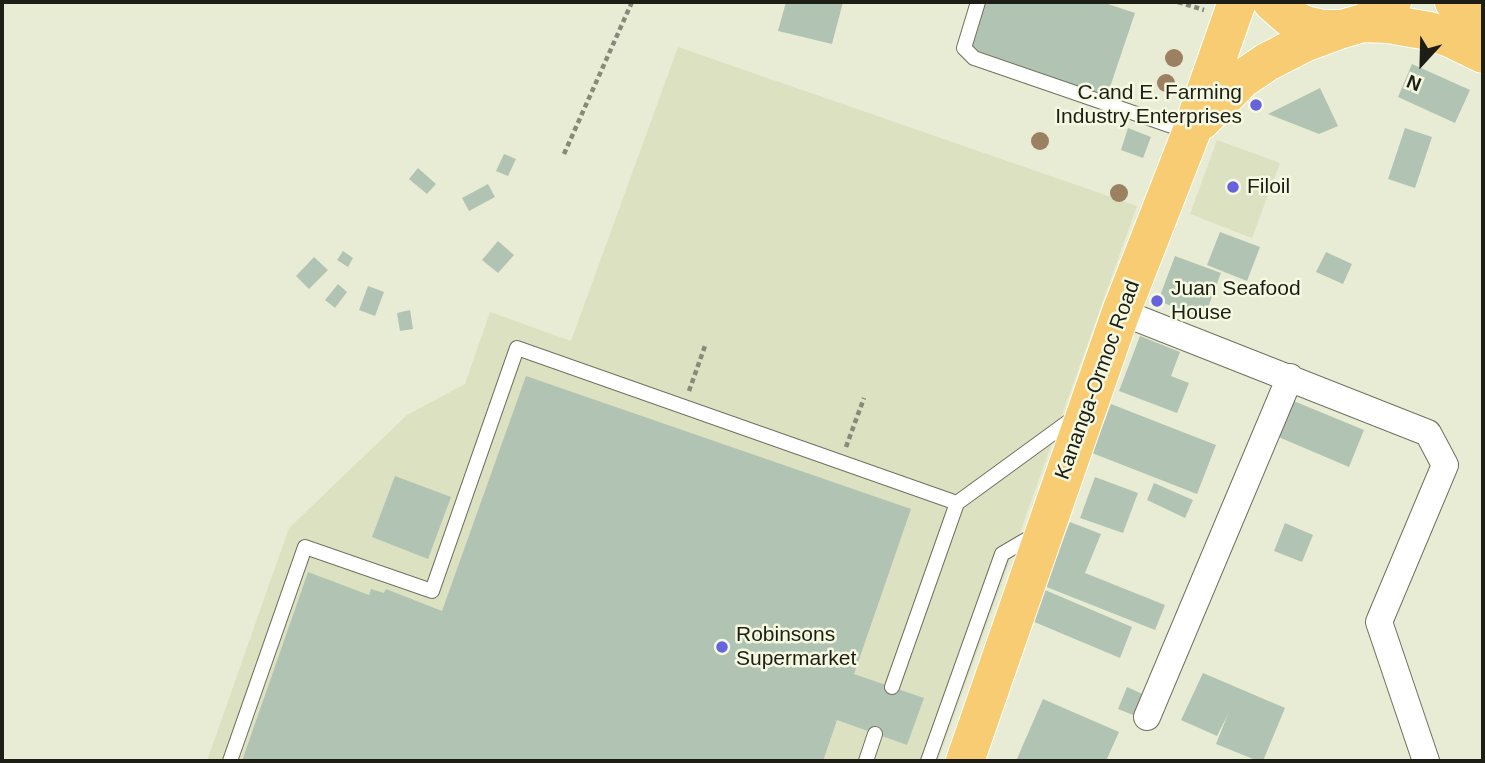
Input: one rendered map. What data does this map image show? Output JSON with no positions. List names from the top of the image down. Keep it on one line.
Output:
{"streets":{"highway":["Kananga-Ormoc Road"]},"places":["C.and E. Farming Industry Enterprises","Filoil","Juan Seafood House","Robinsons Supermarket"],"north":"bottom"}
